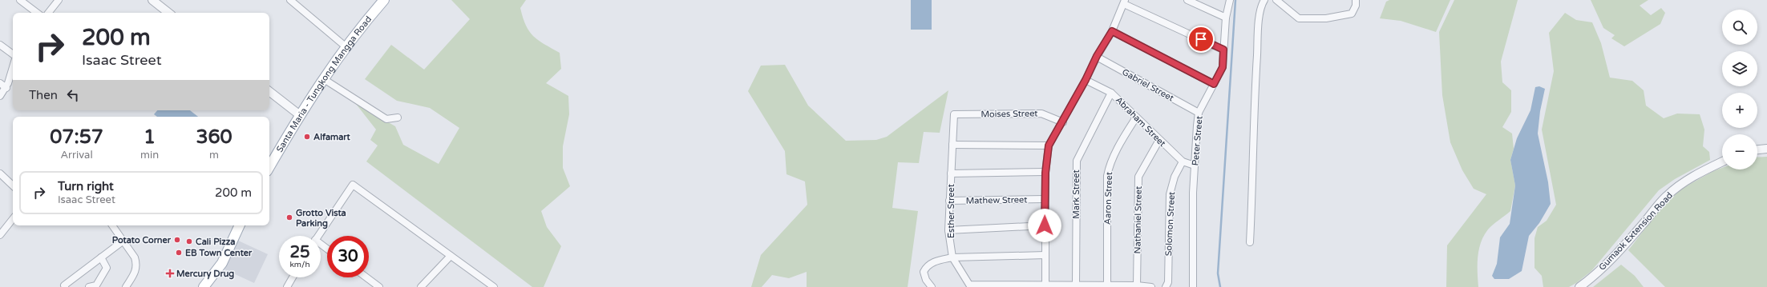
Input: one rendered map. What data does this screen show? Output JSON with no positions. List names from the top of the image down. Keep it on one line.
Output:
{"streets":{"main road":["Santa Maria - Tungkong Mangga Road"],"street":["Gabriel Street","Moises Street","Abraham Street","Peter Street","Mark Street","Aaron Street","Mathew Street","Esther Street","Nathaniel Street","Solomon Street","Gumaok Extension Road"]},"crossings":[["Gabriel Street","Peter Street"],["Moises Street","Esther Street"],["Abraham Street","Peter Street"],["Abraham Street","Mark Street"],["Abraham Street","Aaron Street"],["Abraham Street","Nathaniel Street"],["Abraham Street","Solomon Street"],["Mathew Street","Esther Street"]],"places":{"other":["Alfamart","Grotto Vista Parking","Potato Corner","Cali Pizza","EB Town Center"],"health":["Mercury Drug"]},"page":{"map_buttons":["+","−"],"turn":["200 m","Isaac Street"],"then":"Then","eta":["07:57","Arrival","1","min","360","m"],"list":[{"name":"Turn right","note":"Isaac Street","value":"200 m"}],"speed":"25 km/h","limit":"30"}}
